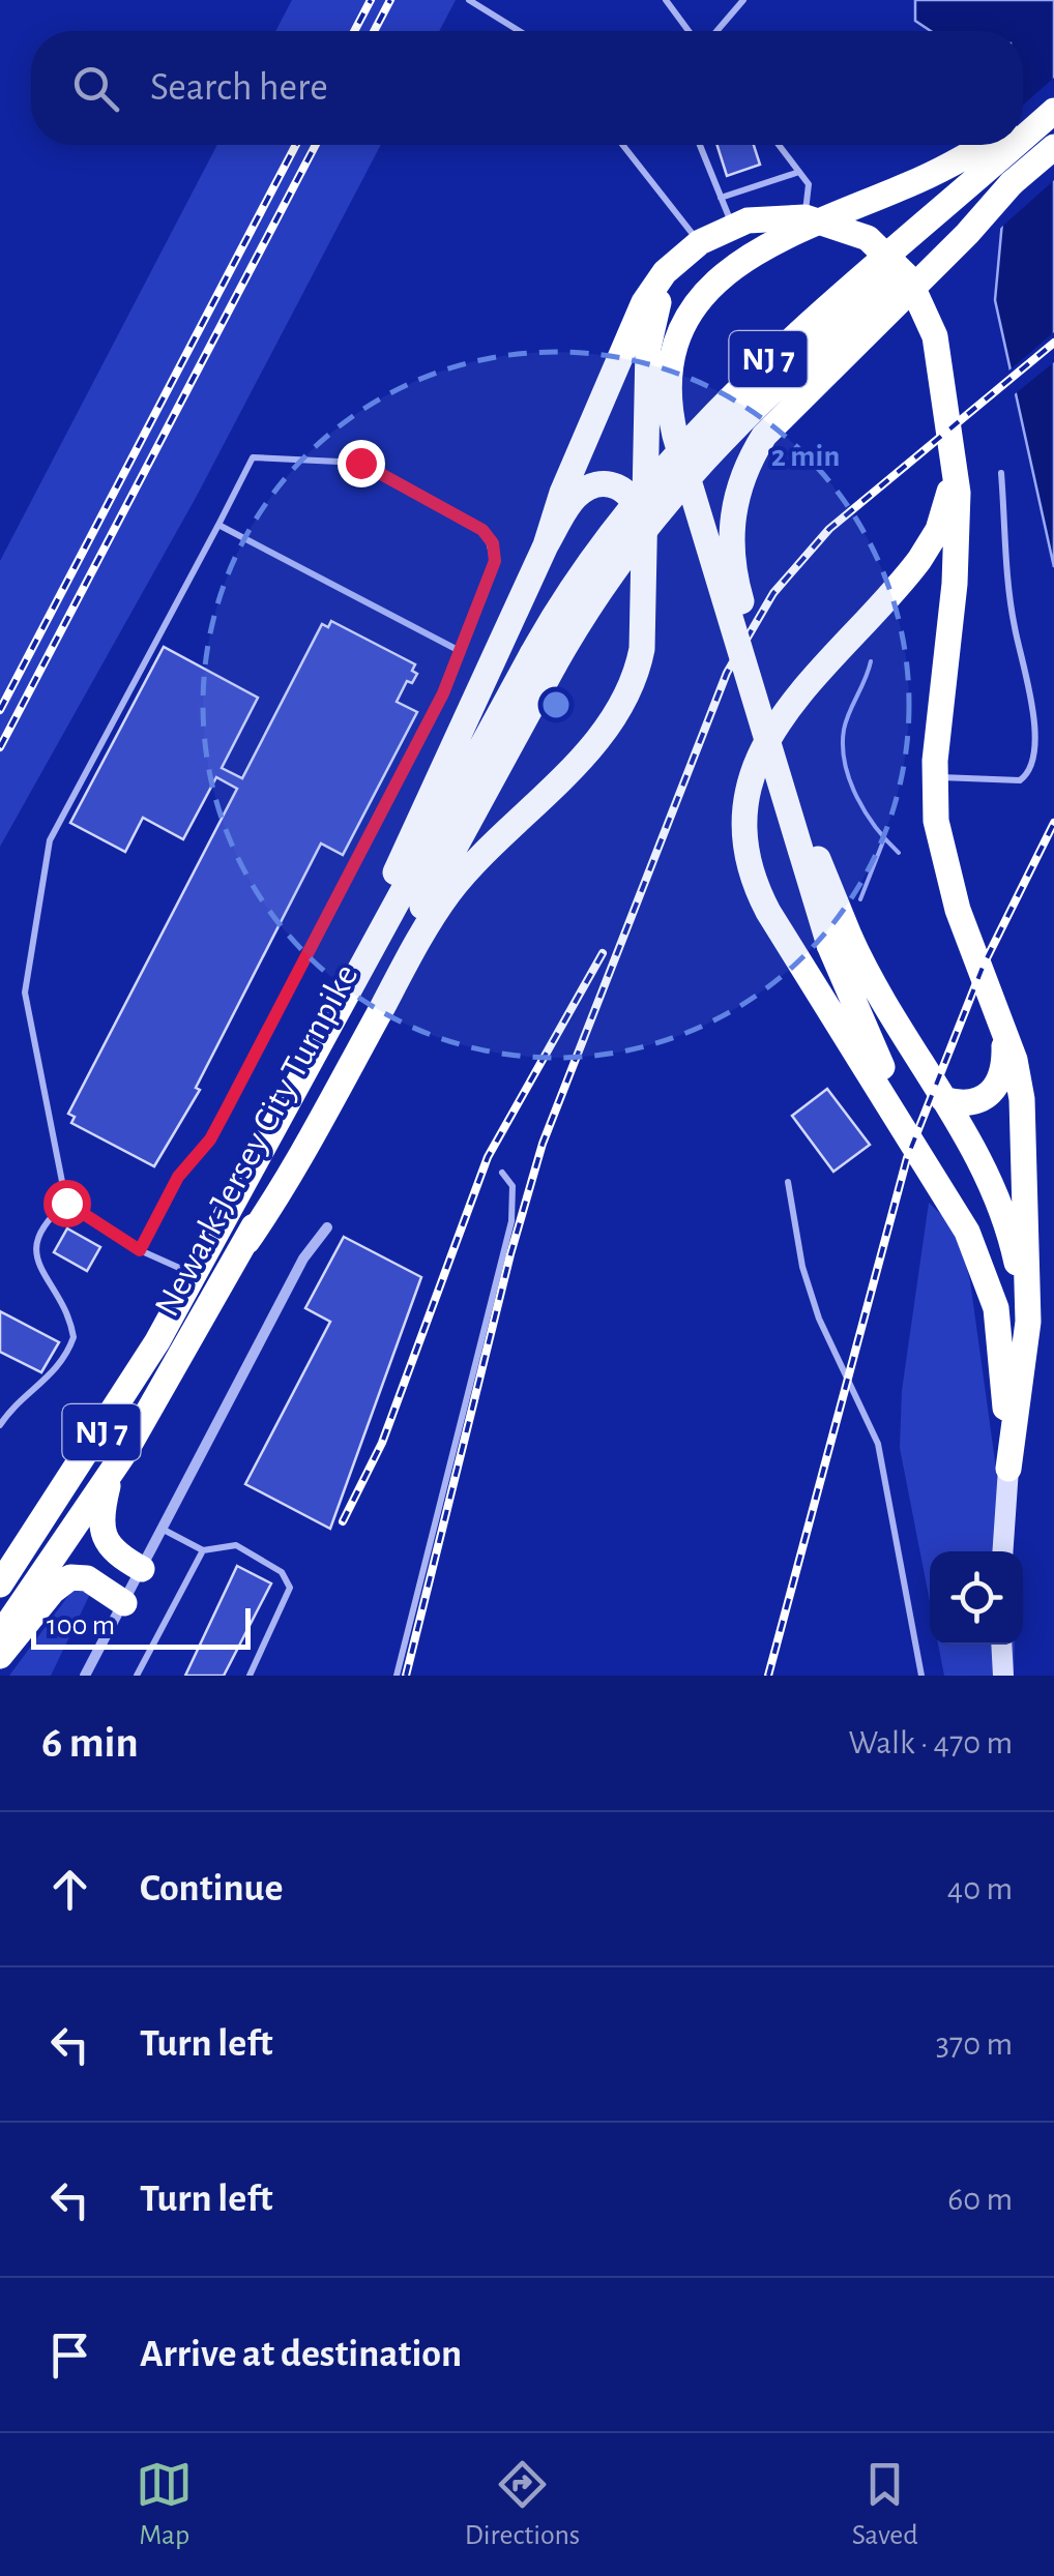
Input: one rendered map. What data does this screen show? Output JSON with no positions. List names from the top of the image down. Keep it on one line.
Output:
{"streets":{"highway":["NJ 7","Newark-Jersey City Turnpike"]},"crossings":[["NJ 7","Newark-Jersey City Turnpike"]],"scale_bar":"100 m","page":{"search":"Search here","scale":"100 m","heading":["6 min","Walk · 470 m"],"list":[["Continue","40 m"],["Turn left","370 m"],["Turn left","60 m"],"Arrive at destination"],"nav":["Map","Directions","Saved"]},"rings":["2 min"]}
